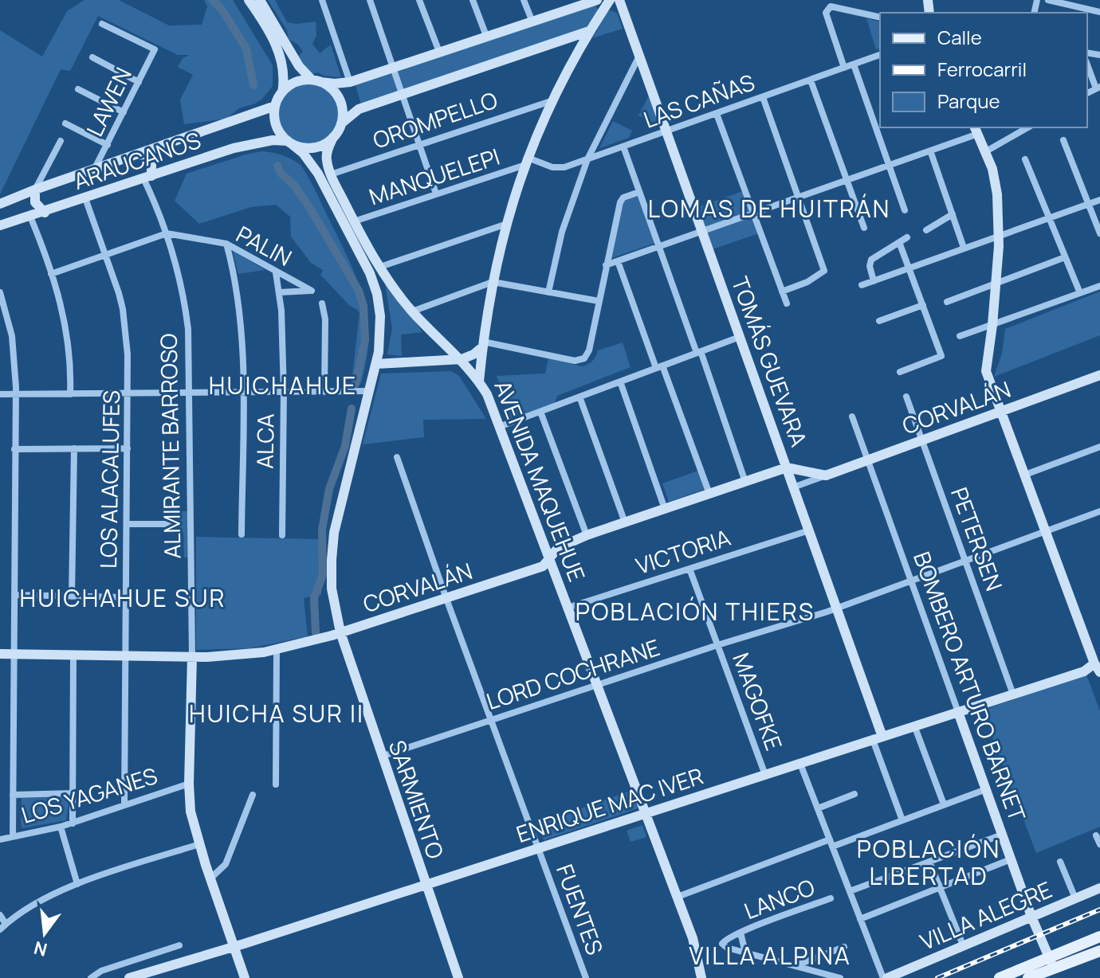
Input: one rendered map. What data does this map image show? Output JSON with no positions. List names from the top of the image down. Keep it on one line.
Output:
{"streets":{"main road":["ARAUCANOS","TOMÁS GUEVARA","CORVALÁN","ALMIRANTE BARROSO","AVENIDA MAQUEHUE","BOMBERO ARTURO BARNET","SARMIENTO","ENRIQUE MAC IVER","VILLA ALEGRE"],"street":["LAS CAÑAS","LAWEN","OROMPELLO","MANQUELEPI","PALIN","ALCA","LOS ALACALUFES","PETERSEN","VICTORIA","LORD COCHRANE","MAGOFKE","LOS YAGANES","LANCO","FUENTES"]},"crossings":[["LAS CAÑAS","MANQUELEPI"],["LAS CAÑAS","TOMÁS GUEVARA"],["LAS CAÑAS","AVENIDA MAQUEHUE"],["LAWEN","ARAUCANOS"],["OROMPELLO","AVENIDA MAQUEHUE"],["ARAUCANOS","ALMIRANTE BARROSO"],["ARAUCANOS","LOS ALACALUFES"],["ARAUCANOS","SARMIENTO"],["MANQUELEPI","AVENIDA MAQUEHUE"],["PALIN","ALCA"],["PALIN","ALMIRANTE BARROSO"],["TOMÁS GUEVARA","CORVALÁN"],["TOMÁS GUEVARA","VICTORIA"],["TOMÁS GUEVARA","LORD COCHRANE"],["TOMÁS GUEVARA","ENRIQUE MAC IVER"],["CORVALÁN","ALMIRANTE BARROSO"],["CORVALÁN","LOS ALACALUFES"],["CORVALÁN","AVENIDA MAQUEHUE"],["CORVALÁN","PETERSEN"],["CORVALÁN","BOMBERO ARTURO BARNET"],["CORVALÁN","SARMIENTO"],["CORVALÁN","FUENTES"],["ALMIRANTE BARROSO","LOS YAGANES"],["ALMIRANTE BARROSO","ENRIQUE MAC IVER"],["LOS ALACALUFES","LOS YAGANES"],["AVENIDA MAQUEHUE","VICTORIA"],["AVENIDA MAQUEHUE","LORD COCHRANE"],["AVENIDA MAQUEHUE","ENRIQUE MAC IVER"],["PETERSEN","LORD COCHRANE"],["PETERSEN","ENRIQUE MAC IVER"],["VICTORIA","MAGOFKE"],["LORD COCHRANE","BOMBERO ARTURO BARNET"],["LORD COCHRANE","MAGOFKE"],["LORD COCHRANE","SARMIENTO"],["LORD COCHRANE","FUENTES"],["BOMBERO ARTURO BARNET","ENRIQUE MAC IVER"],["BOMBERO ARTURO BARNET","LANCO"],["BOMBERO ARTURO BARNET","VILLA ALEGRE"],["MAGOFKE","ENRIQUE MAC IVER"],["SARMIENTO","ENRIQUE MAC IVER"],["ENRIQUE MAC IVER","FUENTES"]],"districts":["LOMAS DE HUITRÁN","HUICHAHUE","HUICHAHUE SUR","POBLACIÓN THIERS","HUICHA SUR II","POBLACIÓN LIBERTAD","VILLA ALPINA"],"legend":["Calle","Ferrocarril","Parque"],"north":"bottom"}
